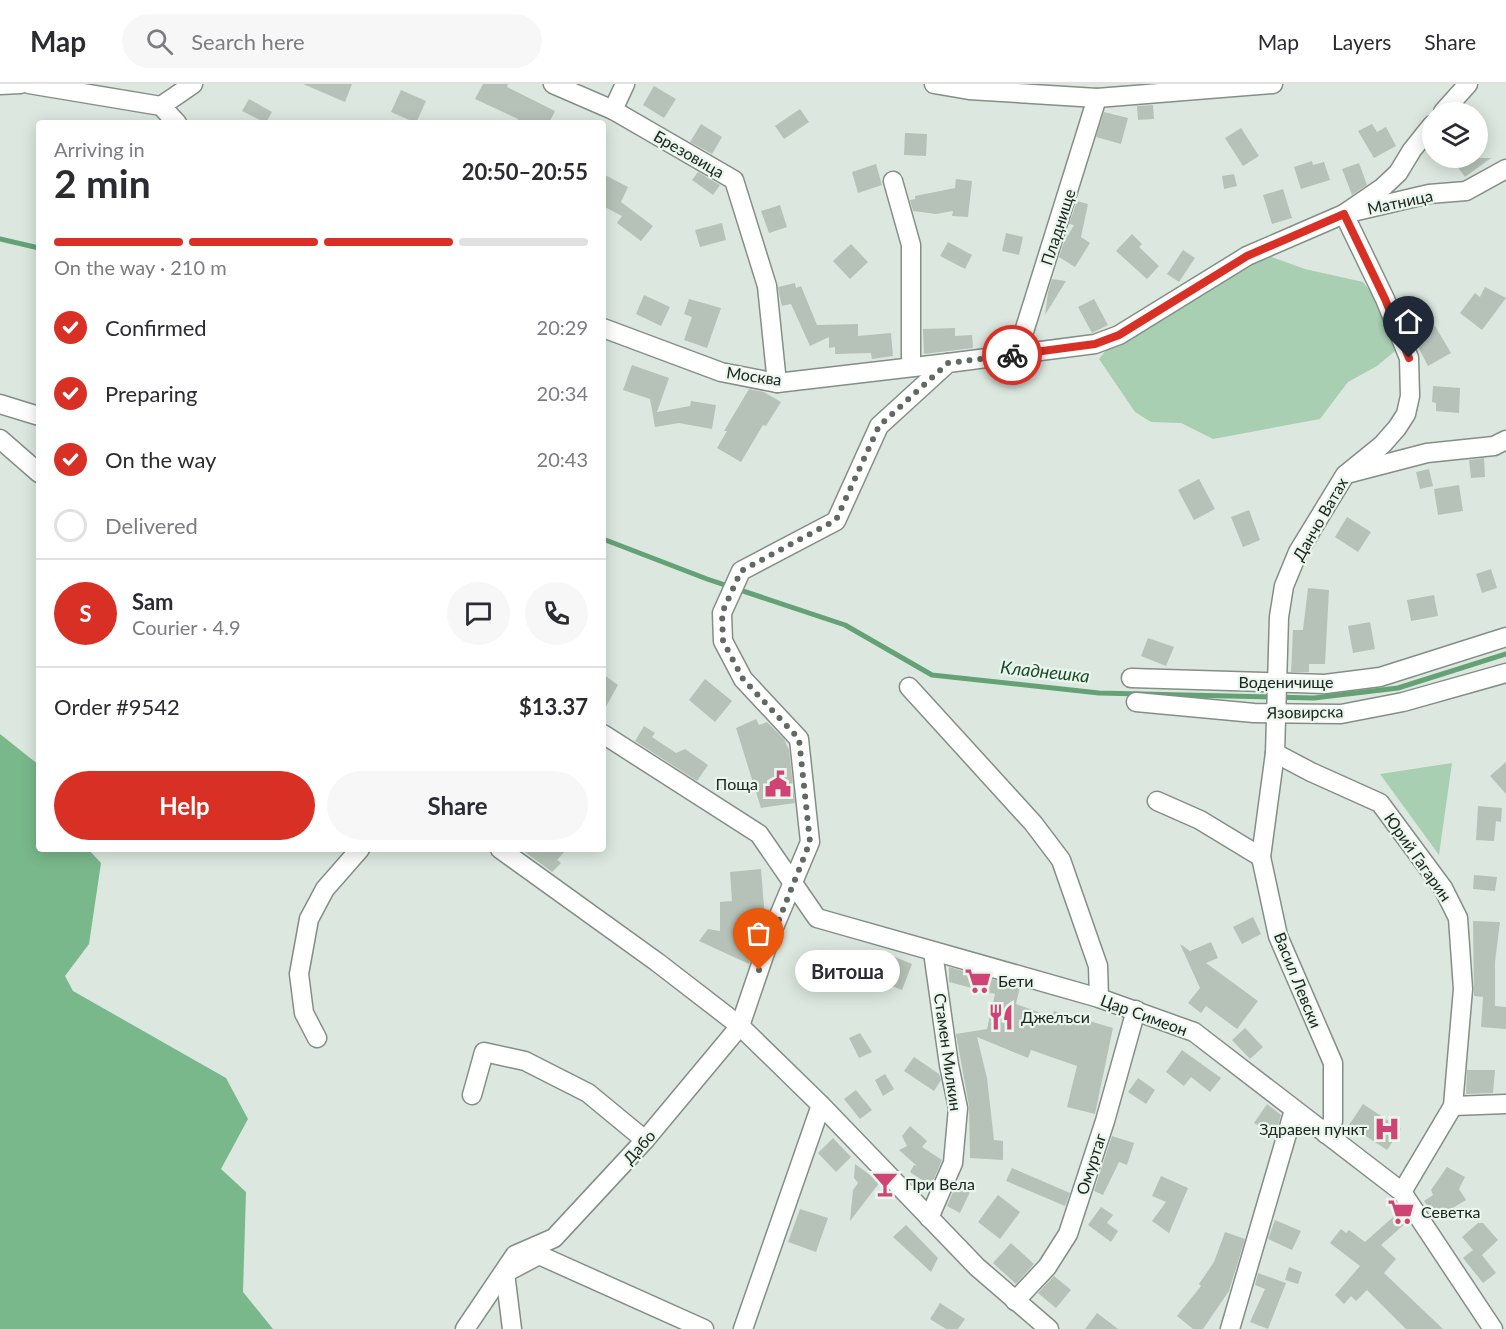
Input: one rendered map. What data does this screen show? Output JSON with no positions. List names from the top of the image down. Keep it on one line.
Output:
{"streets":{"street":["Брезовица","Матница","Пладнище","Москва","Данчо Ватах","Воденичище","Язовирска","Юрий Гагарин","Васил Левски","Цар Симеон","Стамен Милкин","Дабо","Омуртаг"]},"crossings":[["Брезовица","Москва"],["Матница","Пладнище"],["Матница","Москва"],["Матница","Данчо Ватах"],["Данчо Ватах","Воденичище"],["Юрий Гагарин","Васил Левски"],["Юрий Гагарин","Цар Симеон"],["Васил Левски","Цар Симеон"],["Цар Симеон","Стамен Милкин"],["Цар Симеон","Дабо"],["Цар Симеон","Омуртаг"]],"water":["Кладнешка"],"places":{"public building":["Поща"],"other":["Витоша"],"supermarket":["Бети","Севетка"],"restaurant":["Джелъси"],"hospital":["Здравен пункт"],"bar":["При Вела"]},"page":{"header":"Map","search":"Search here","nav":["Map","Layers","Share"],"heading":["2 min","Arriving in","20:50–20:55"],"panel":["Sam","Courier · 4.9","Order #9542","$13.37"],"bar":"On the way · 210 m","list":[["Confirmed","20:29"],["Preparing","20:34"],["On the way","20:43"],"Delivered"],"round":"S","buttons":["Help","Share"],"bubble":"Витоша"}}
